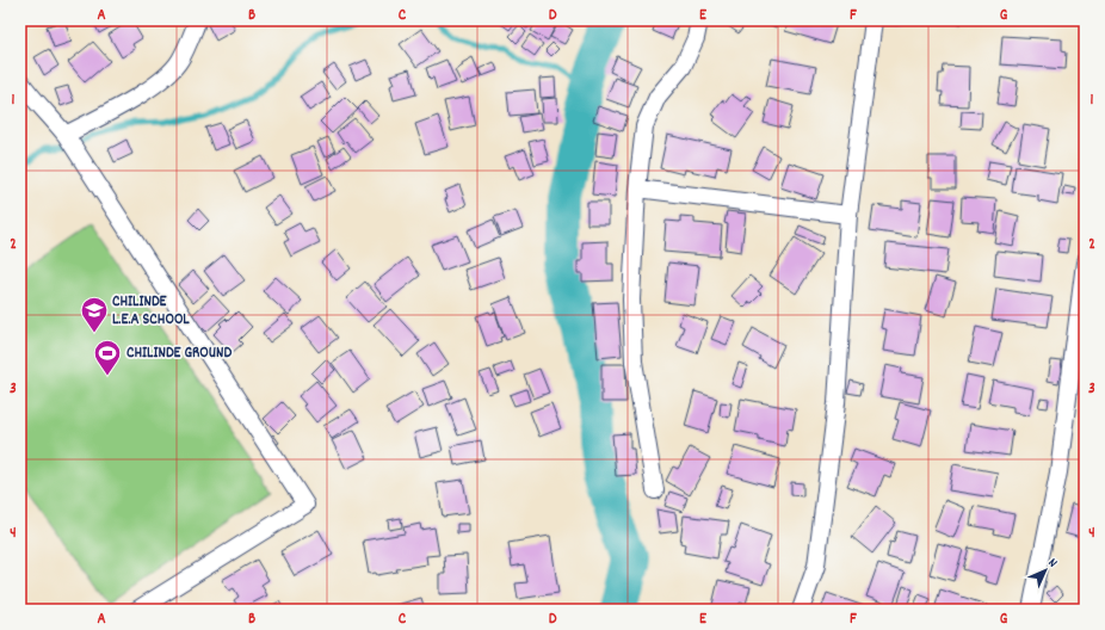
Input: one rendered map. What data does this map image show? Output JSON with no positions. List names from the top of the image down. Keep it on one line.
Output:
{"places":{"school or university":["CHILINDE L.E.A SCHOOL"],"sports":["CHILINDE GROUND"]},"north":"top right","grid":{"columns":["A","B","C","D","E","F","G"],"rows":["1","2","3","4"]}}
